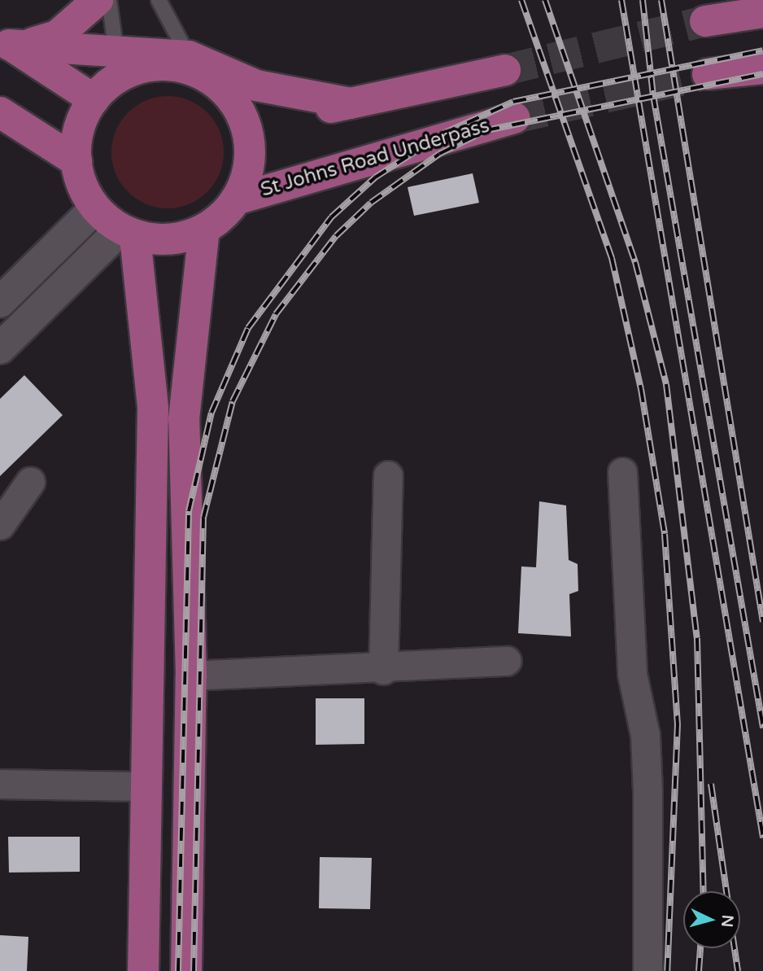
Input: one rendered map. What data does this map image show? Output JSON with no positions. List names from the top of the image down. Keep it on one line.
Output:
{"streets":{"main road":["St Johns Road Underpass"]},"north":"right"}
